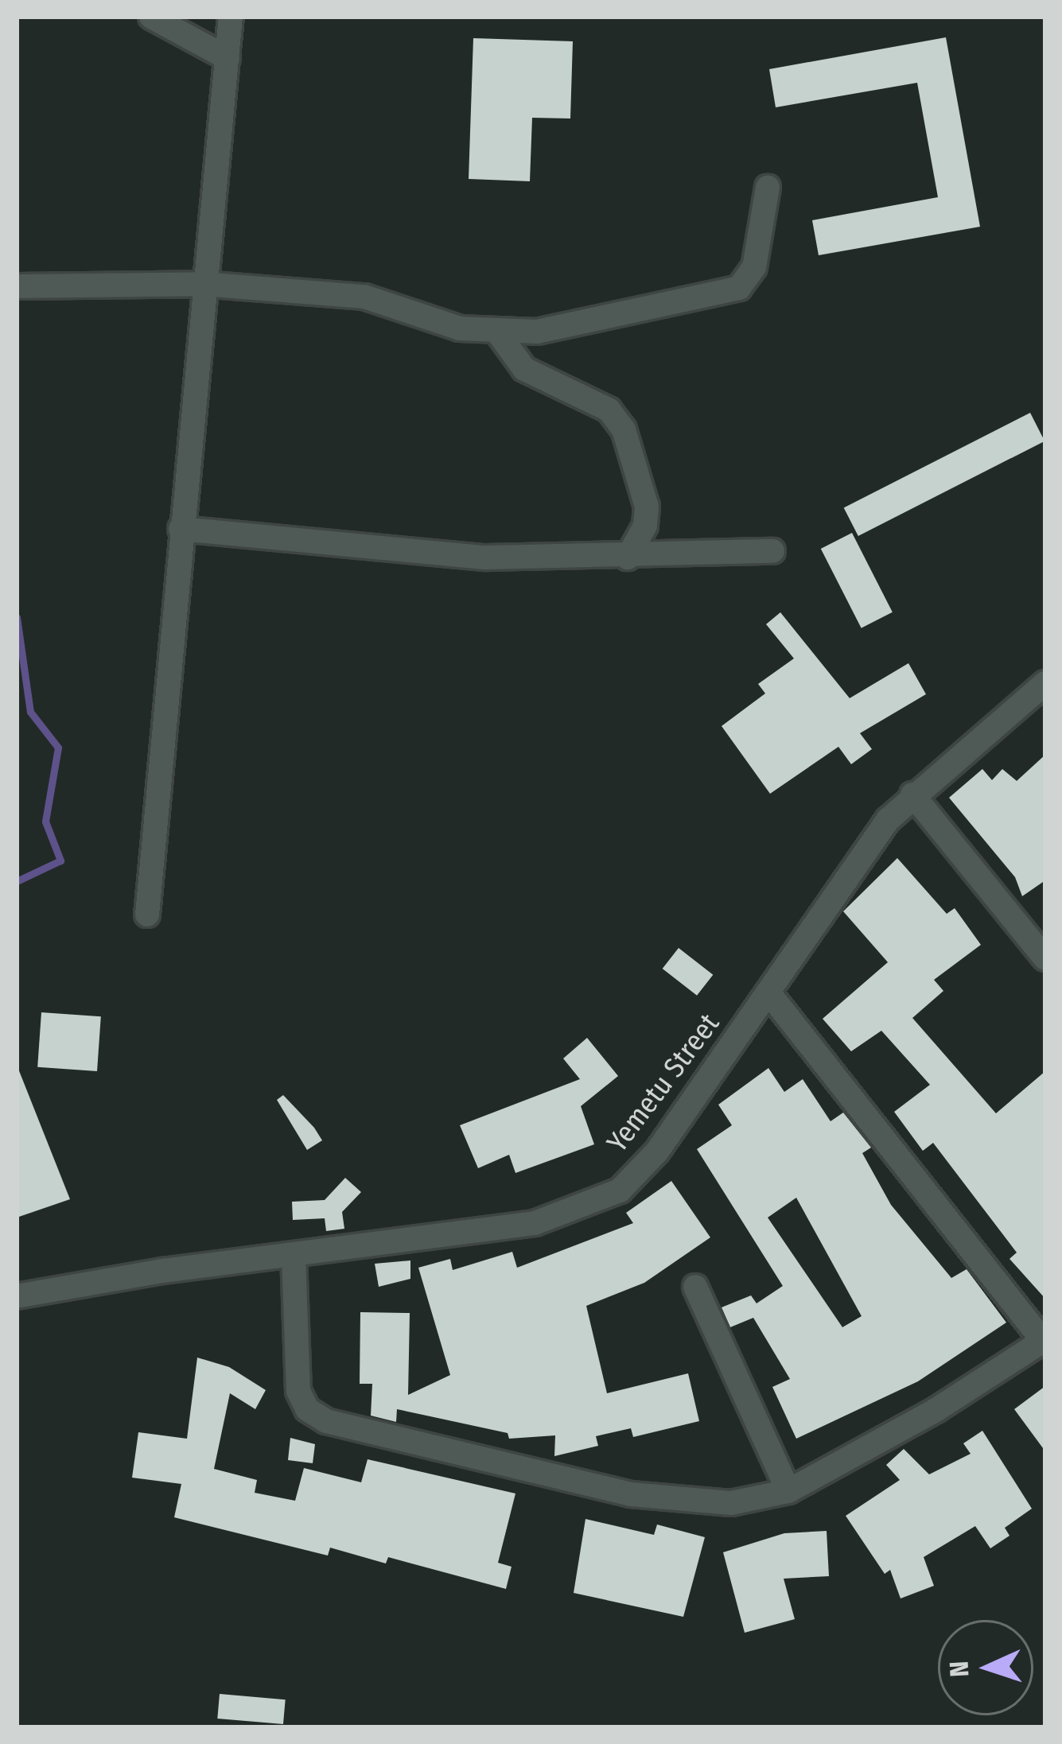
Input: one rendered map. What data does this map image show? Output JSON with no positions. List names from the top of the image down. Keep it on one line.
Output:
{"streets":{"street":["Yemetu Street"]},"north":"left"}
